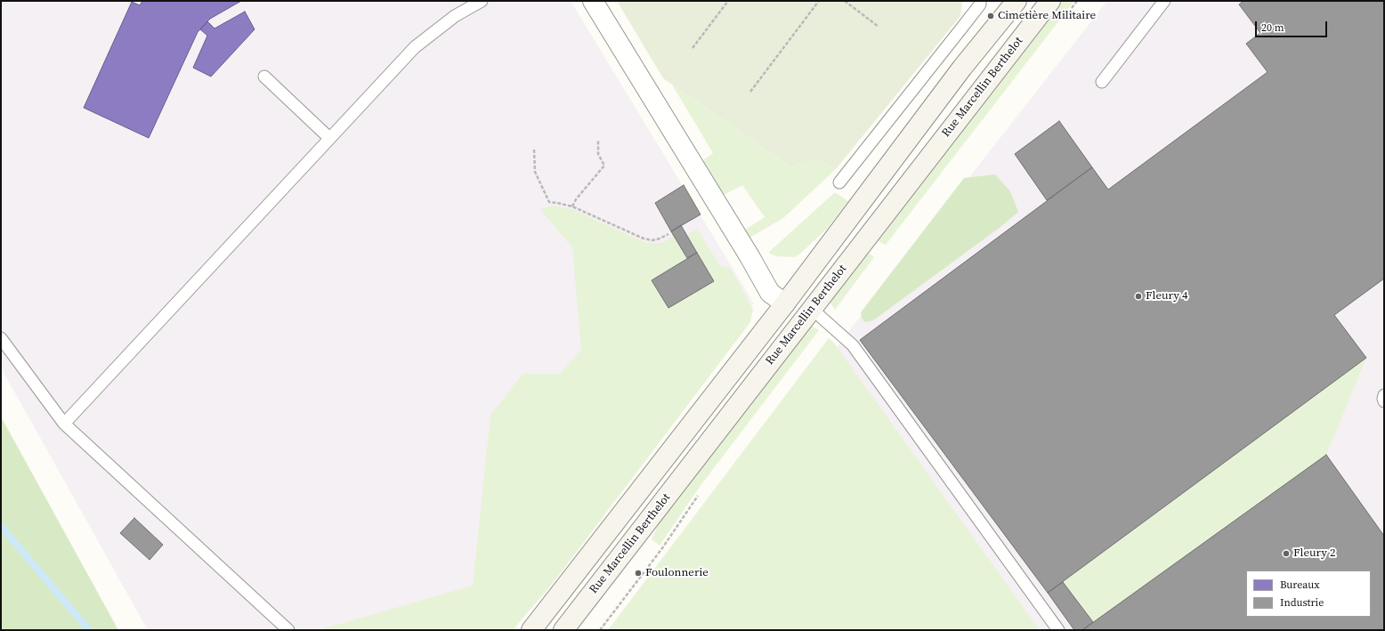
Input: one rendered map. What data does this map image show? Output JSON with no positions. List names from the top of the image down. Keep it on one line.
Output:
{"streets":{"main road":["Rue Marcellin Berthelot"]},"places":["Cimetière Militaire","Fleury 4","Fleury 2","Foulonnerie"],"legend":["Bureaux","Industrie"],"scale_bar":"20 m"}
